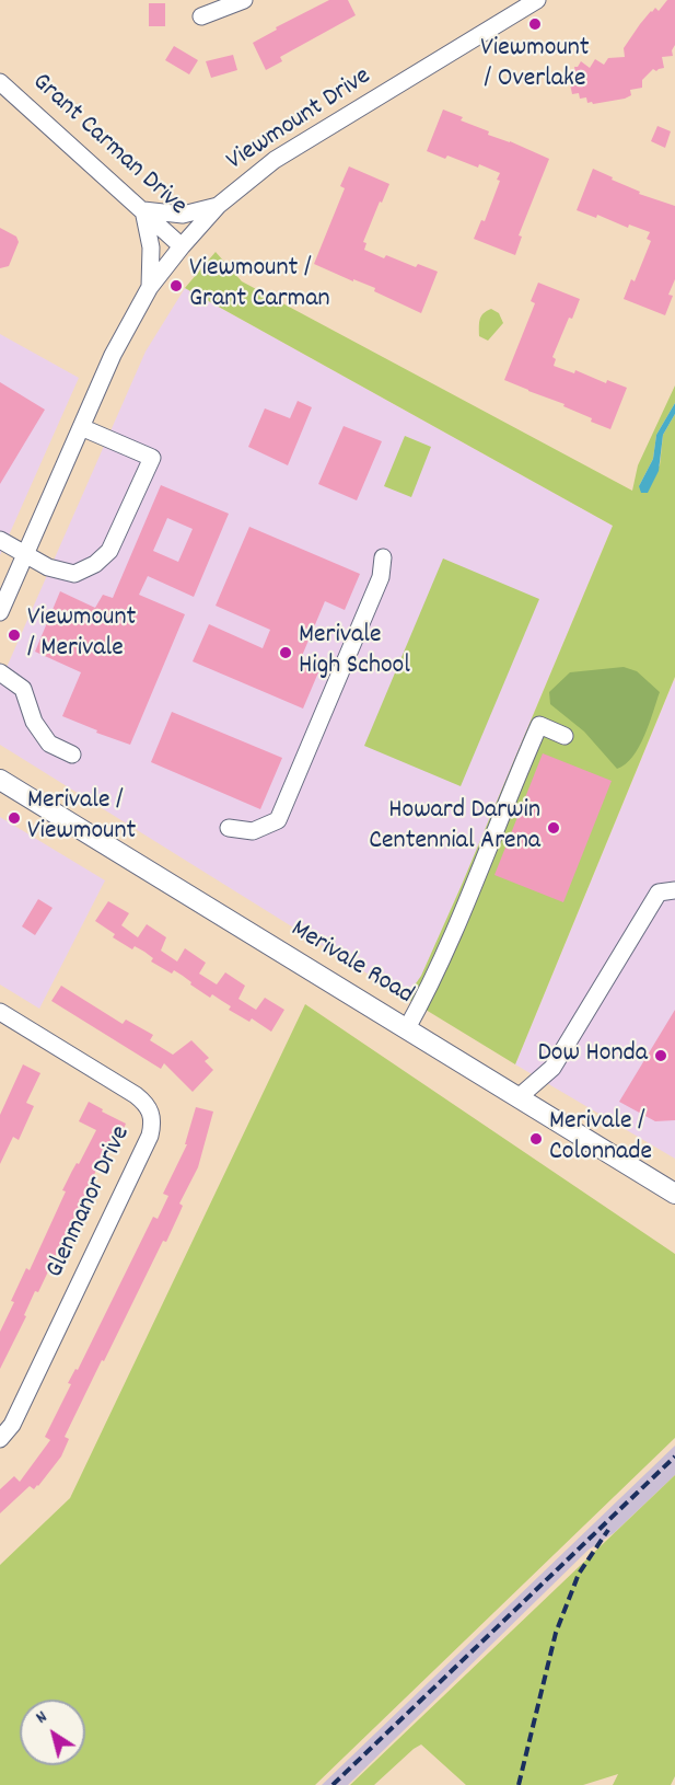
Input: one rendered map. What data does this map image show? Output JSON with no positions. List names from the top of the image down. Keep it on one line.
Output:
{"streets":{"main road":["Merivale Road"],"street":["Viewmount Drive","Grant Carman Drive","Glenmanor Drive"]},"crossings":[["Viewmount Drive","Grant Carman Drive"]],"places":["Viewmount / Overlake","Viewmount / Grant Carman","Viewmount / Merivale","Merivale High School","Merivale / Viewmount","Howard Darwin Centennial Arena","Dow Honda","Merivale / Colonnade"],"north":"top left"}
